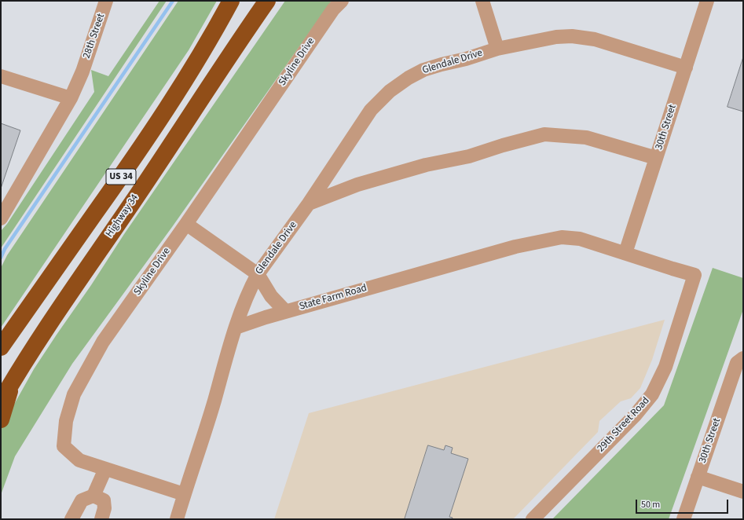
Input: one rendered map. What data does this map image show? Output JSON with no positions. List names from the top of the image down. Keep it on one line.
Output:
{"streets":{"highway":["US 34","Highway 34"],"street":["28th Street","Skyline Drive","Glendale Drive","30th Street","State Farm Road","29th Street Road"]},"crossings":[["Glendale Drive","30th Street"],["Glendale Drive","State Farm Road"],["30th Street","State Farm Road"],["State Farm Road","29th Street Road"]],"scale_bar":"50 m"}
